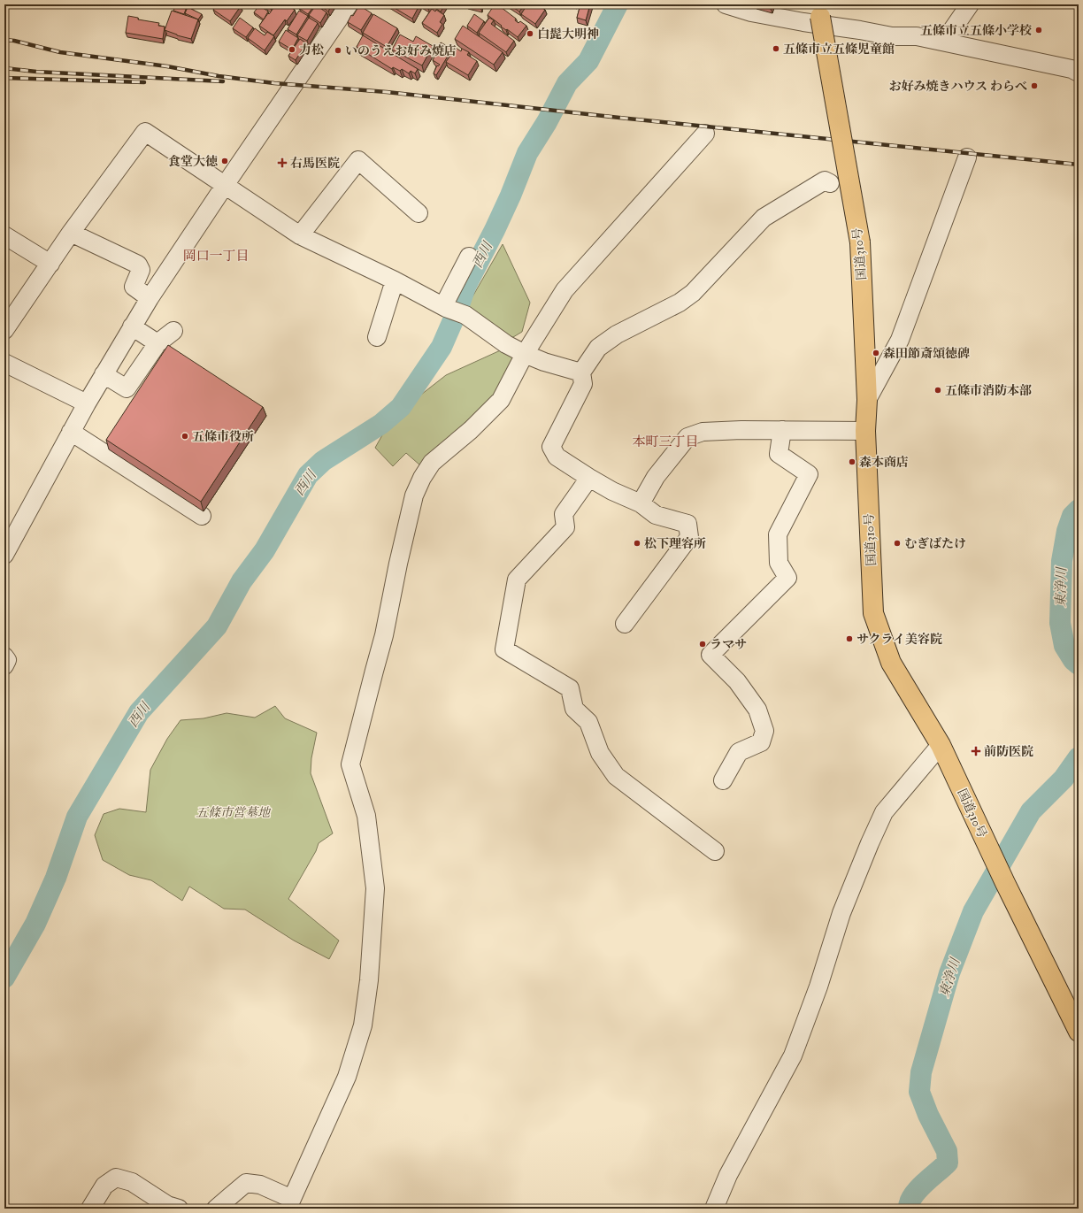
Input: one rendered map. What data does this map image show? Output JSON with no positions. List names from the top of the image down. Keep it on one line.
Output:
{"streets":{"highway":["国道310号"]},"districts":["岡口一丁目","本町三丁目"],"water":["西川","東浄川"],"parks":["五條市営墓地"],"places":{"other":["五條市立五條小学校","白髭大明神","五條市立五條児童館","力松","いのうえお好み焼店","お好み焼きハウス わらべ","食堂大徳","森田節斎頌徳碑","五條市消防本部","五條市役所","森本商店","松下理容所","むぎばたけ","サクライ美容院","ラマサ"],"health":["右馬医院","前防医院"]}}
